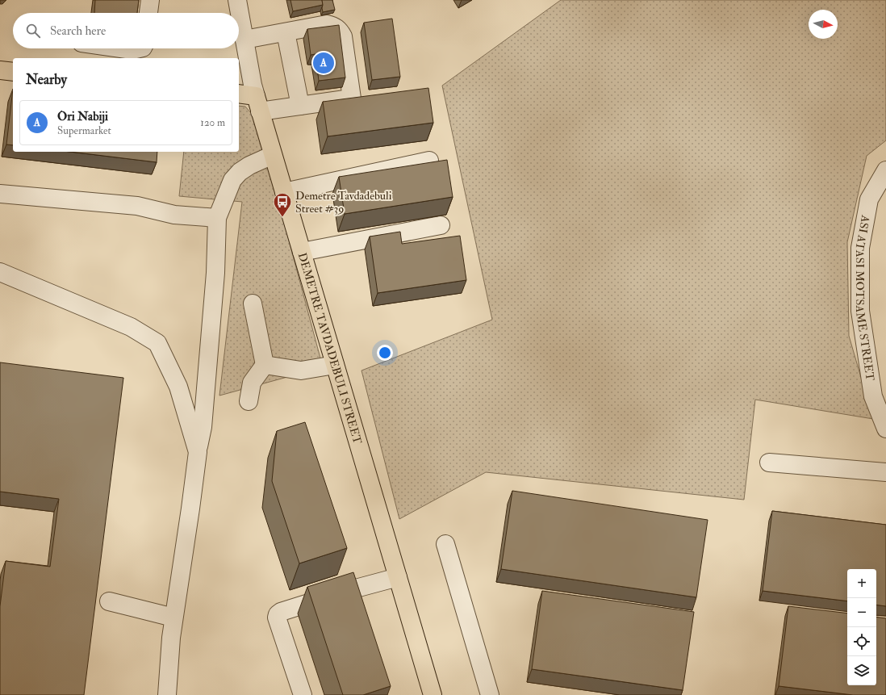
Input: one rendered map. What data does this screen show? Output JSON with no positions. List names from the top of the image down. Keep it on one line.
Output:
{"streets":{"main road":["DEMETRE TAVDADEBULI STREET"],"street":["ASI ATASI MOTSAME STREET"]},"places":{"bus stop":["Demetre Tavdadebuli Street #39"]},"north":"right","page":{"search":"Search here","pins":"A","heading":"Nearby","list":[{"mark":"A","name":"Ori Nabiji","note":"Supermarket","value":"120 m"}],"map_buttons":["+","−"]}}
